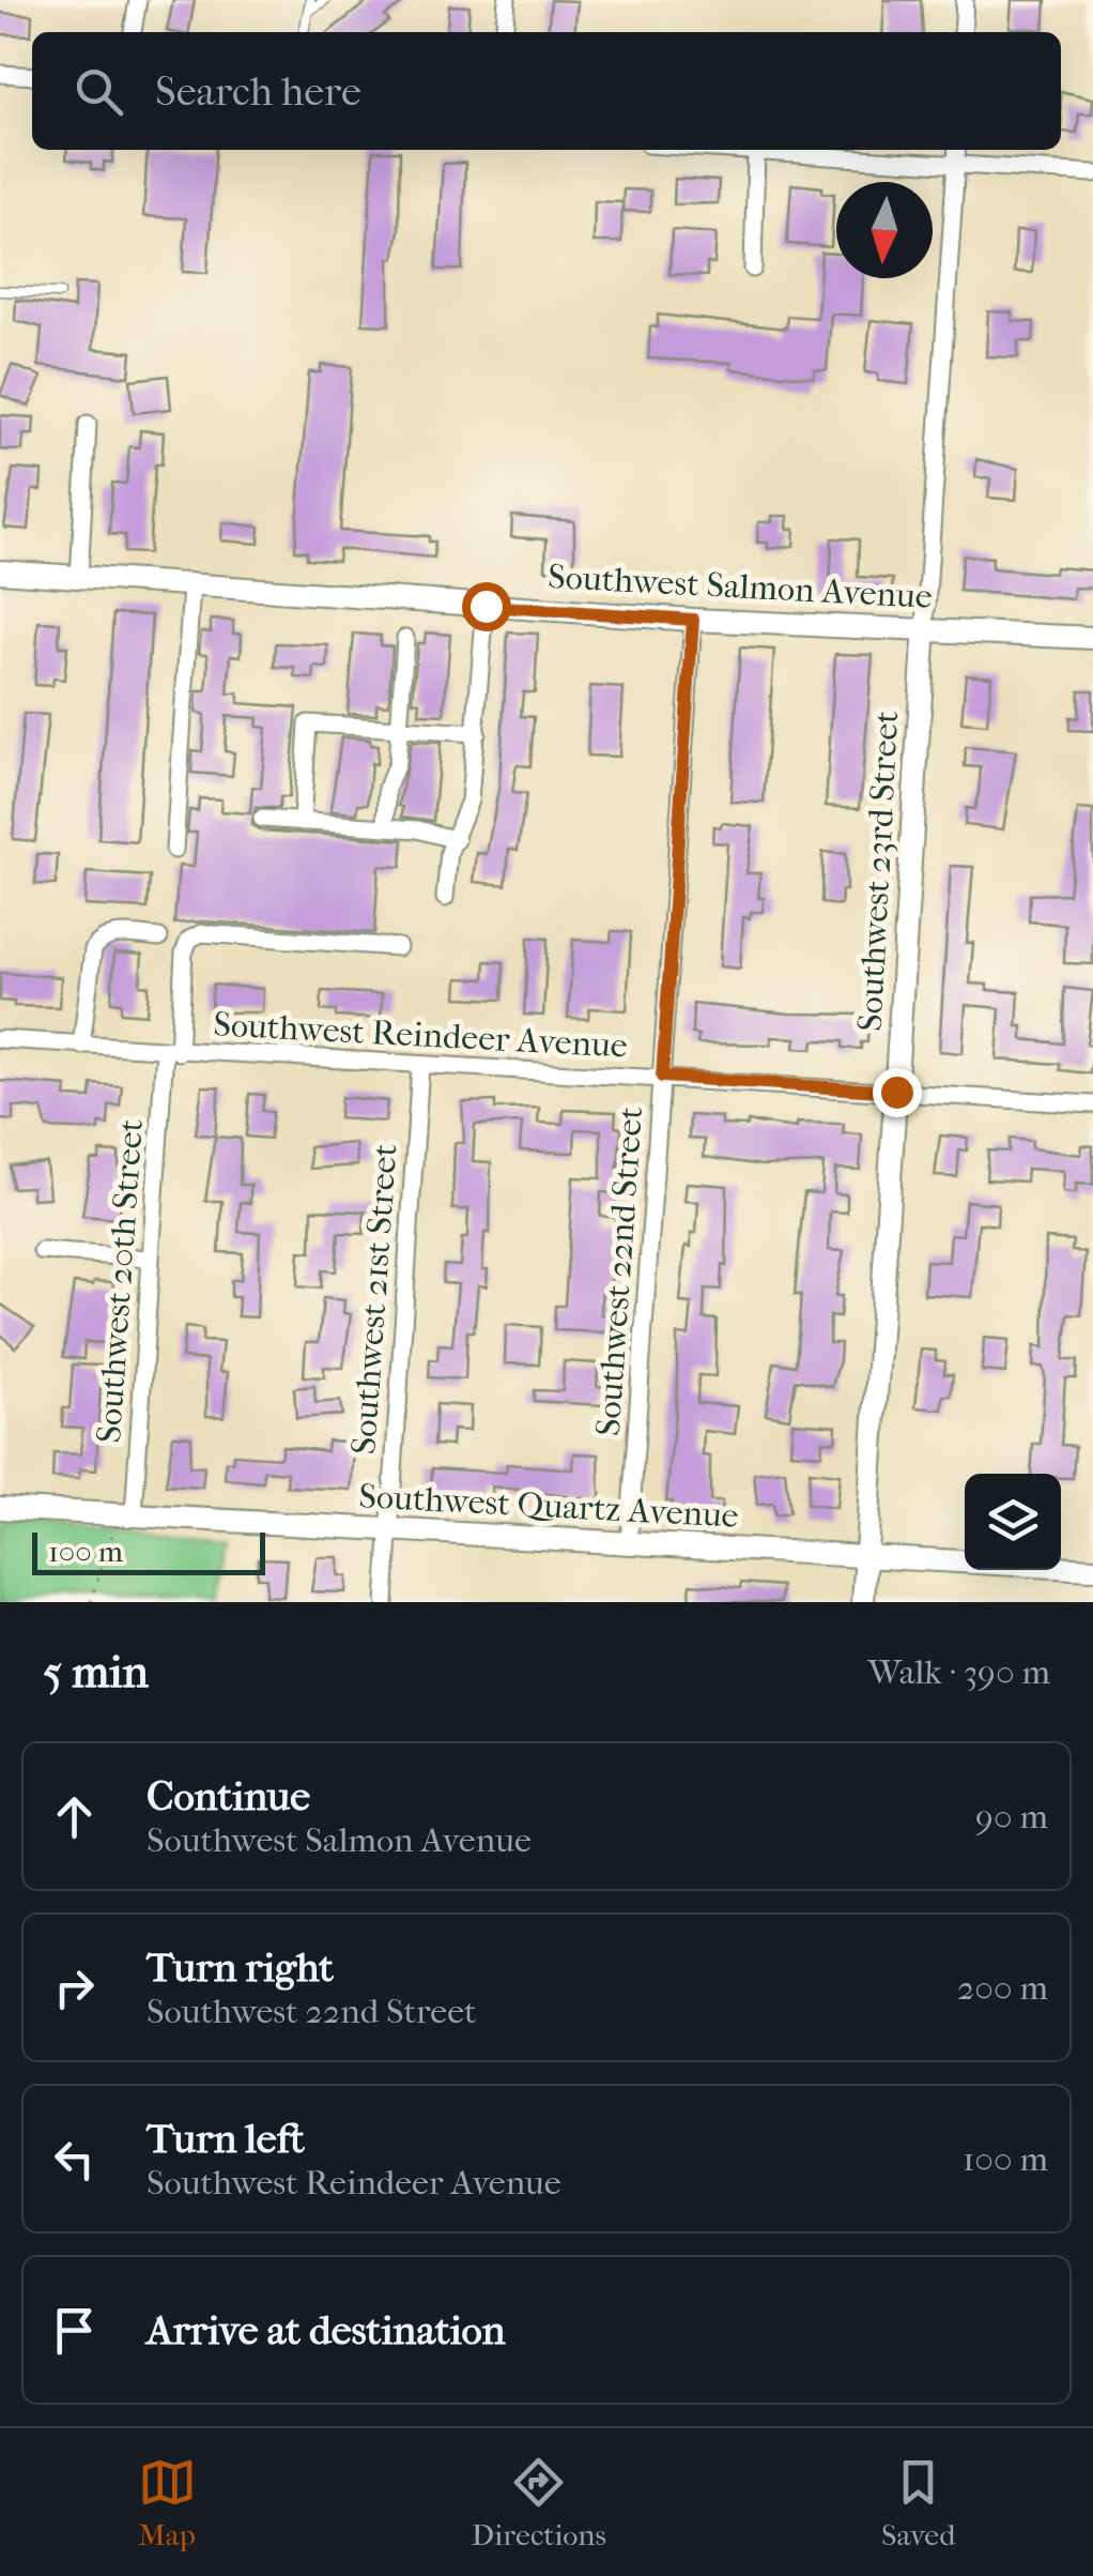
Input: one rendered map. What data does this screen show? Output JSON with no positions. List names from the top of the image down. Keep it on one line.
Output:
{"streets":{"street":["Southwest Salmon Avenue","Southwest 23rd Street","Southwest Reindeer Avenue","Southwest 22nd Street","Southwest 20th Street","Southwest 21st Street","Southwest Quartz Avenue"]},"crossings":[["Southwest Salmon Avenue","Southwest 23rd Street"],["Southwest Salmon Avenue","Southwest 22nd Street"],["Southwest 23rd Street","Southwest Reindeer Avenue"],["Southwest 23rd Street","Southwest Quartz Avenue"],["Southwest Reindeer Avenue","Southwest 22nd Street"],["Southwest Reindeer Avenue","Southwest 20th Street"],["Southwest Reindeer Avenue","Southwest 21st Street"],["Southwest 22nd Street","Southwest Quartz Avenue"],["Southwest 20th Street","Southwest Quartz Avenue"],["Southwest 21st Street","Southwest Quartz Avenue"]],"scale_bar":"100 m","north":"bottom","page":{"search":"Search here","scale":"100 m","heading":["5 min","Walk · 390 m"],"list":[["Continue","Southwest Salmon Avenue","90 m"],["Turn right","Southwest 22nd Street","200 m"],["Turn left","Southwest Reindeer Avenue","100 m"],"Arrive at destination"],"nav":["Map","Directions","Saved"]}}
